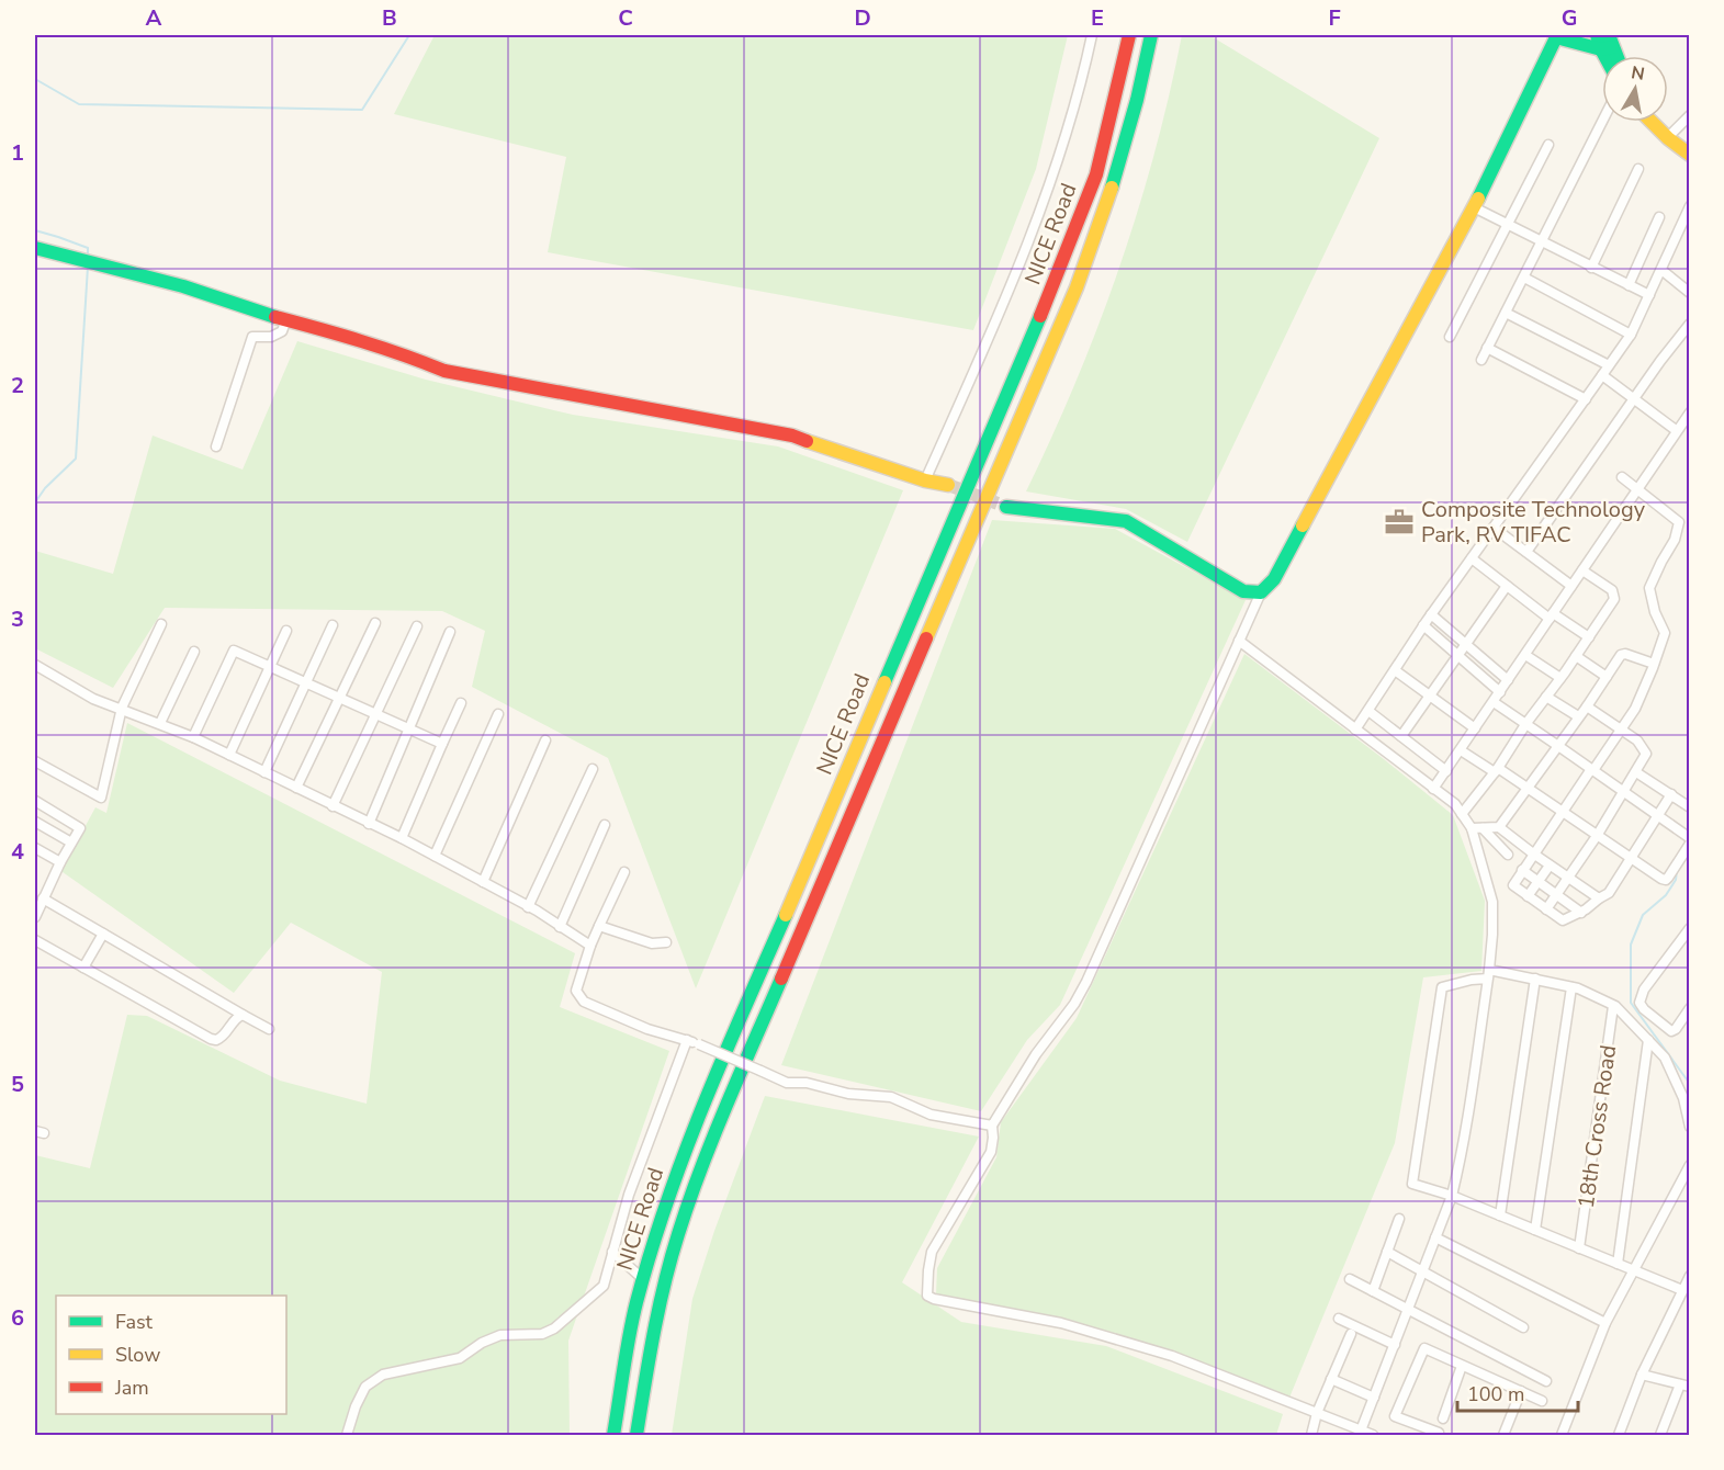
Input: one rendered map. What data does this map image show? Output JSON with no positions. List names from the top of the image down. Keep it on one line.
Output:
{"streets":{"main road":["NICE Road"],"street":["18th Cross Road"]},"places":{"office":["Composite Technology Park, RV TIFAC"]},"legend":["Fast","Slow","Jam"],"scale_bar":"100 m","north":"top","grid":{"columns":["A","B","C","D","E","F","G"],"rows":["1","2","3","4","5","6"]}}
